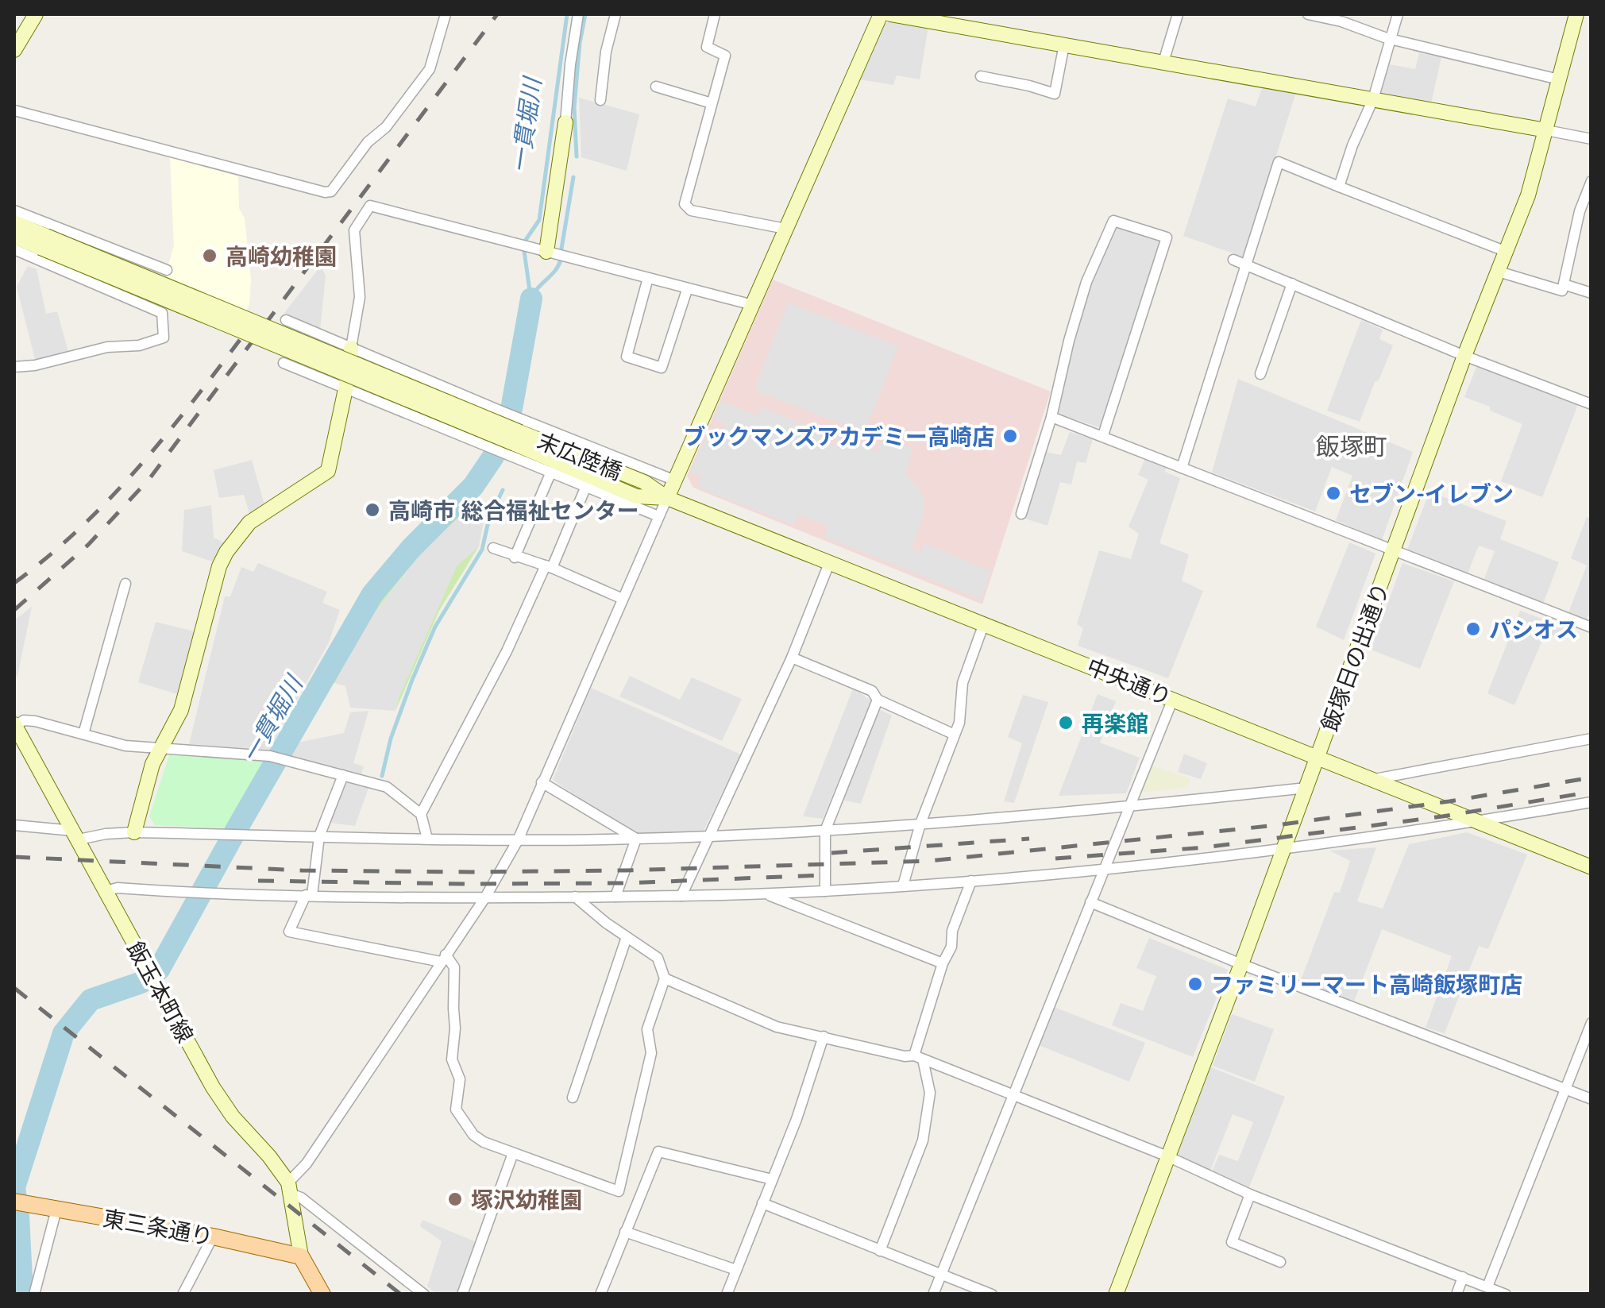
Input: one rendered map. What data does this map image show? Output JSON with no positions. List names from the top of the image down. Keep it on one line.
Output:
{"streets":{"main road":["東三条通り"],"street":["末広陸橋","飯塚日の出通り","中央通り","飯玉本町線"]},"crossings":[["末広陸橋","中央通り"],["飯塚日の出通り","中央通り"],["飯玉本町線","東三条通り"]],"districts":["飯塚町"],"water":["一貫堀川"],"places":["高崎幼稚園","ブックマンズアカデミー高崎店","セブン-イレブン","高崎市 総合福祉センター","パシオス","再楽館","ファミリーマート高崎飯塚町店","塚沢幼稚園"]}
